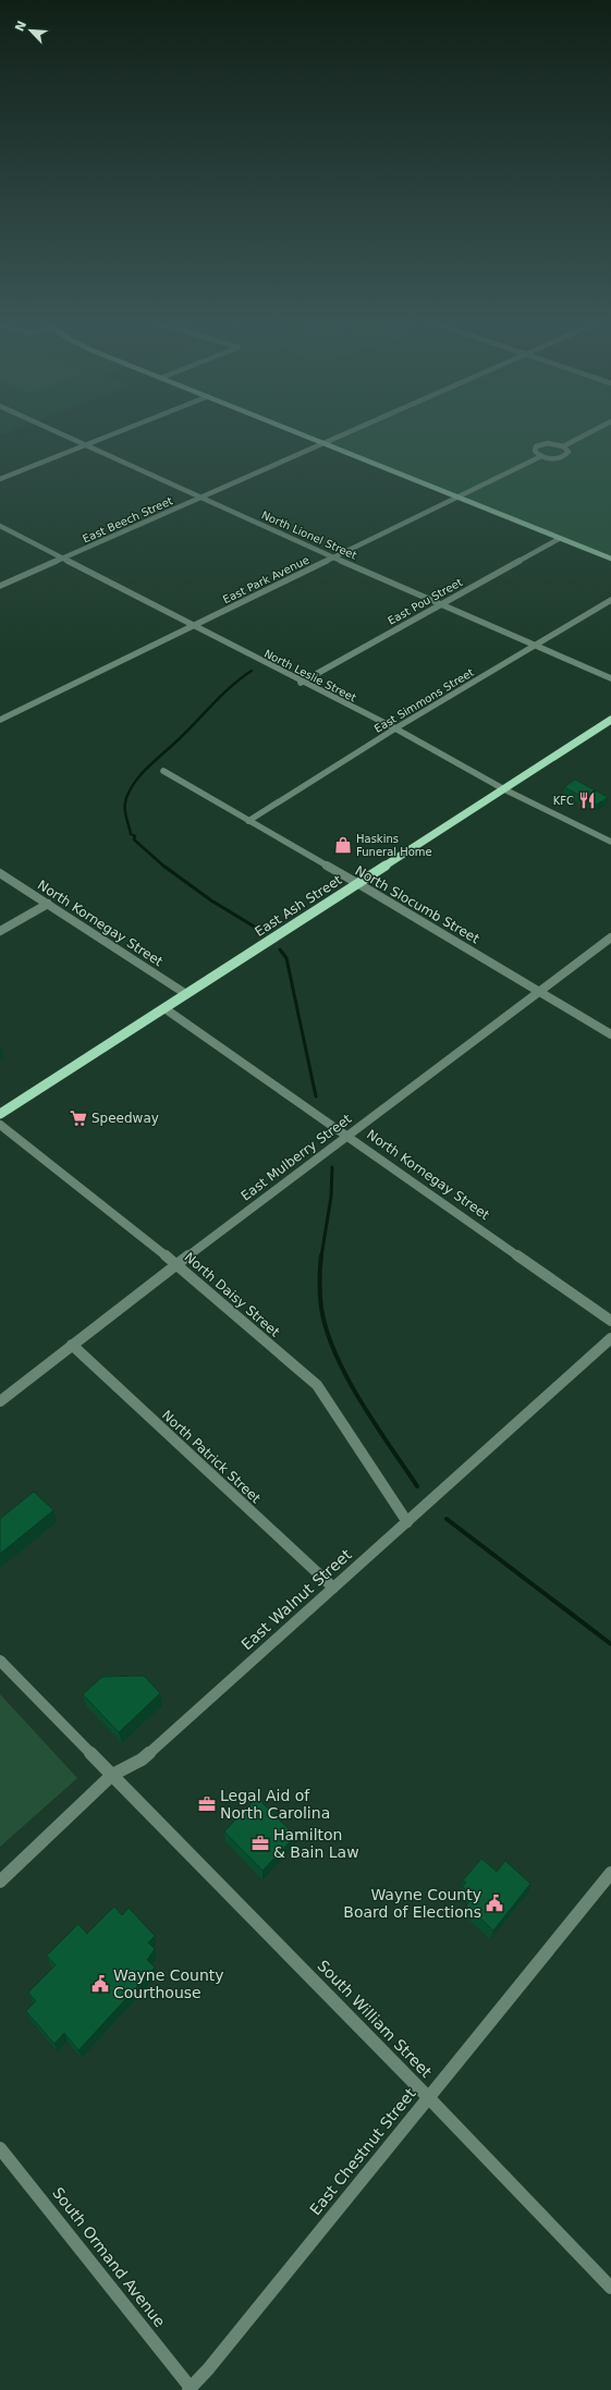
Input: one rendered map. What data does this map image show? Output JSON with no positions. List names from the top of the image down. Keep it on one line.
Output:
{"streets":{"main road":["East Ash Street"],"street":["East Beech Street","North Lionel Street","East Park Avenue","East Pou Street","North Leslie Street","East Simmons Street","North Slocumb Street","North Kornegay Street","East Mulberry Street","North Daisy Street","North Patrick Street","East Walnut Street","South William Street","East Chestnut Street","South Ormand Avenue"]},"crossings":[["East Beech Street","North Lionel Street"],["East Beech Street","North Leslie Street"],["North Lionel Street","East Park Avenue"],["North Lionel Street","East Pou Street"],["North Lionel Street","East Simmons Street"],["East Park Avenue","North Leslie Street"],["East Pou Street","North Leslie Street"],["North Leslie Street","East Simmons Street"],["North Leslie Street","East Ash Street"],["East Simmons Street","North Slocumb Street"],["North Slocumb Street","East Ash Street"],["North Slocumb Street","East Mulberry Street"],["East Ash Street","North Kornegay Street"],["North Kornegay Street","East Mulberry Street"],["East Mulberry Street","North Daisy Street"],["East Mulberry Street","North Patrick Street"],["North Daisy Street","East Walnut Street"],["North Patrick Street","East Walnut Street"],["East Walnut Street","South William Street"],["South William Street","East Chestnut Street"],["East Chestnut Street","South Ormand Avenue"]],"places":{"restaurant":["KFC"],"shop":["Haskins Funeral Home"],"supermarket":["Speedway"],"office":["Legal Aid of North Carolina","Hamilton & Bain Law"],"public building":["Wayne County Board of Elections","Wayne County Courthouse"]},"north":"top left"}
